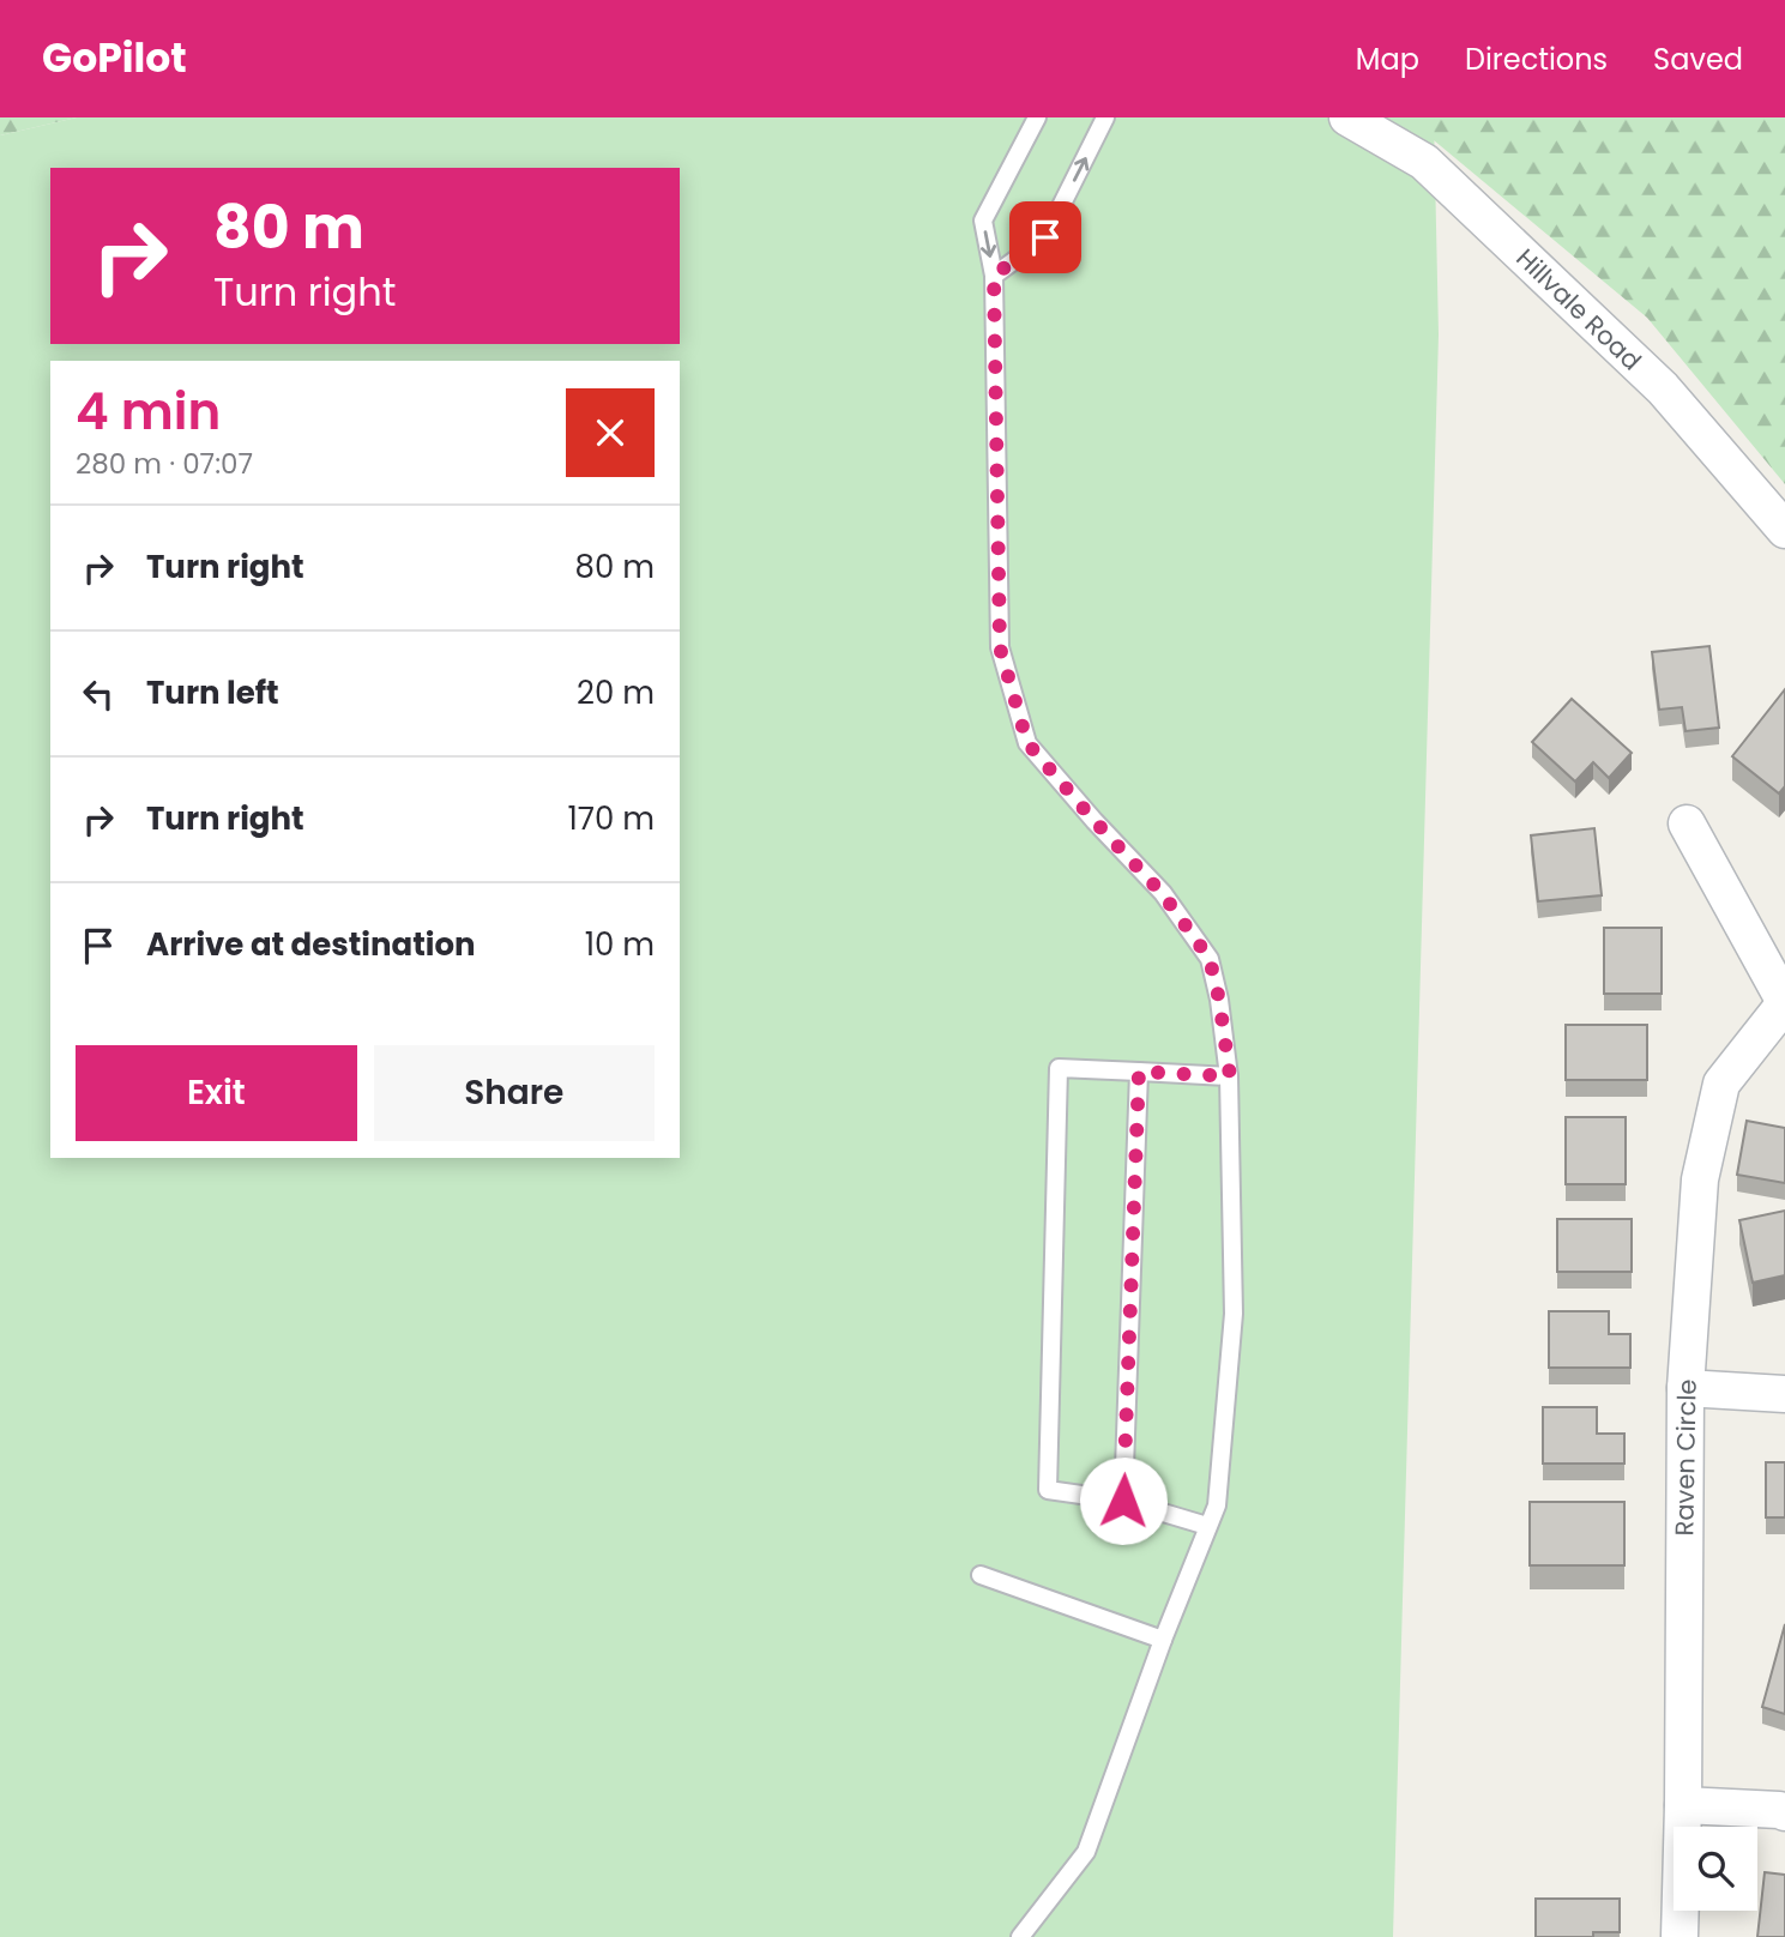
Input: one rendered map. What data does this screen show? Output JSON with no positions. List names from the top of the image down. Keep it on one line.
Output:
{"streets":{"street":["Hillvale Road","Raven Circle"]},"page":{"header":"GoPilot","nav":["Map","Directions","Saved"],"turn":["80 m","Turn right"],"heading":["4 min","280 m · 07:07"],"list":[{"name":"Turn right","value":"80 m"},{"name":"Turn left","value":"20 m"},{"name":"Turn right","value":"170 m"},{"name":"Arrive at destination","value":"10 m"}],"buttons":["Exit","Share"]}}
